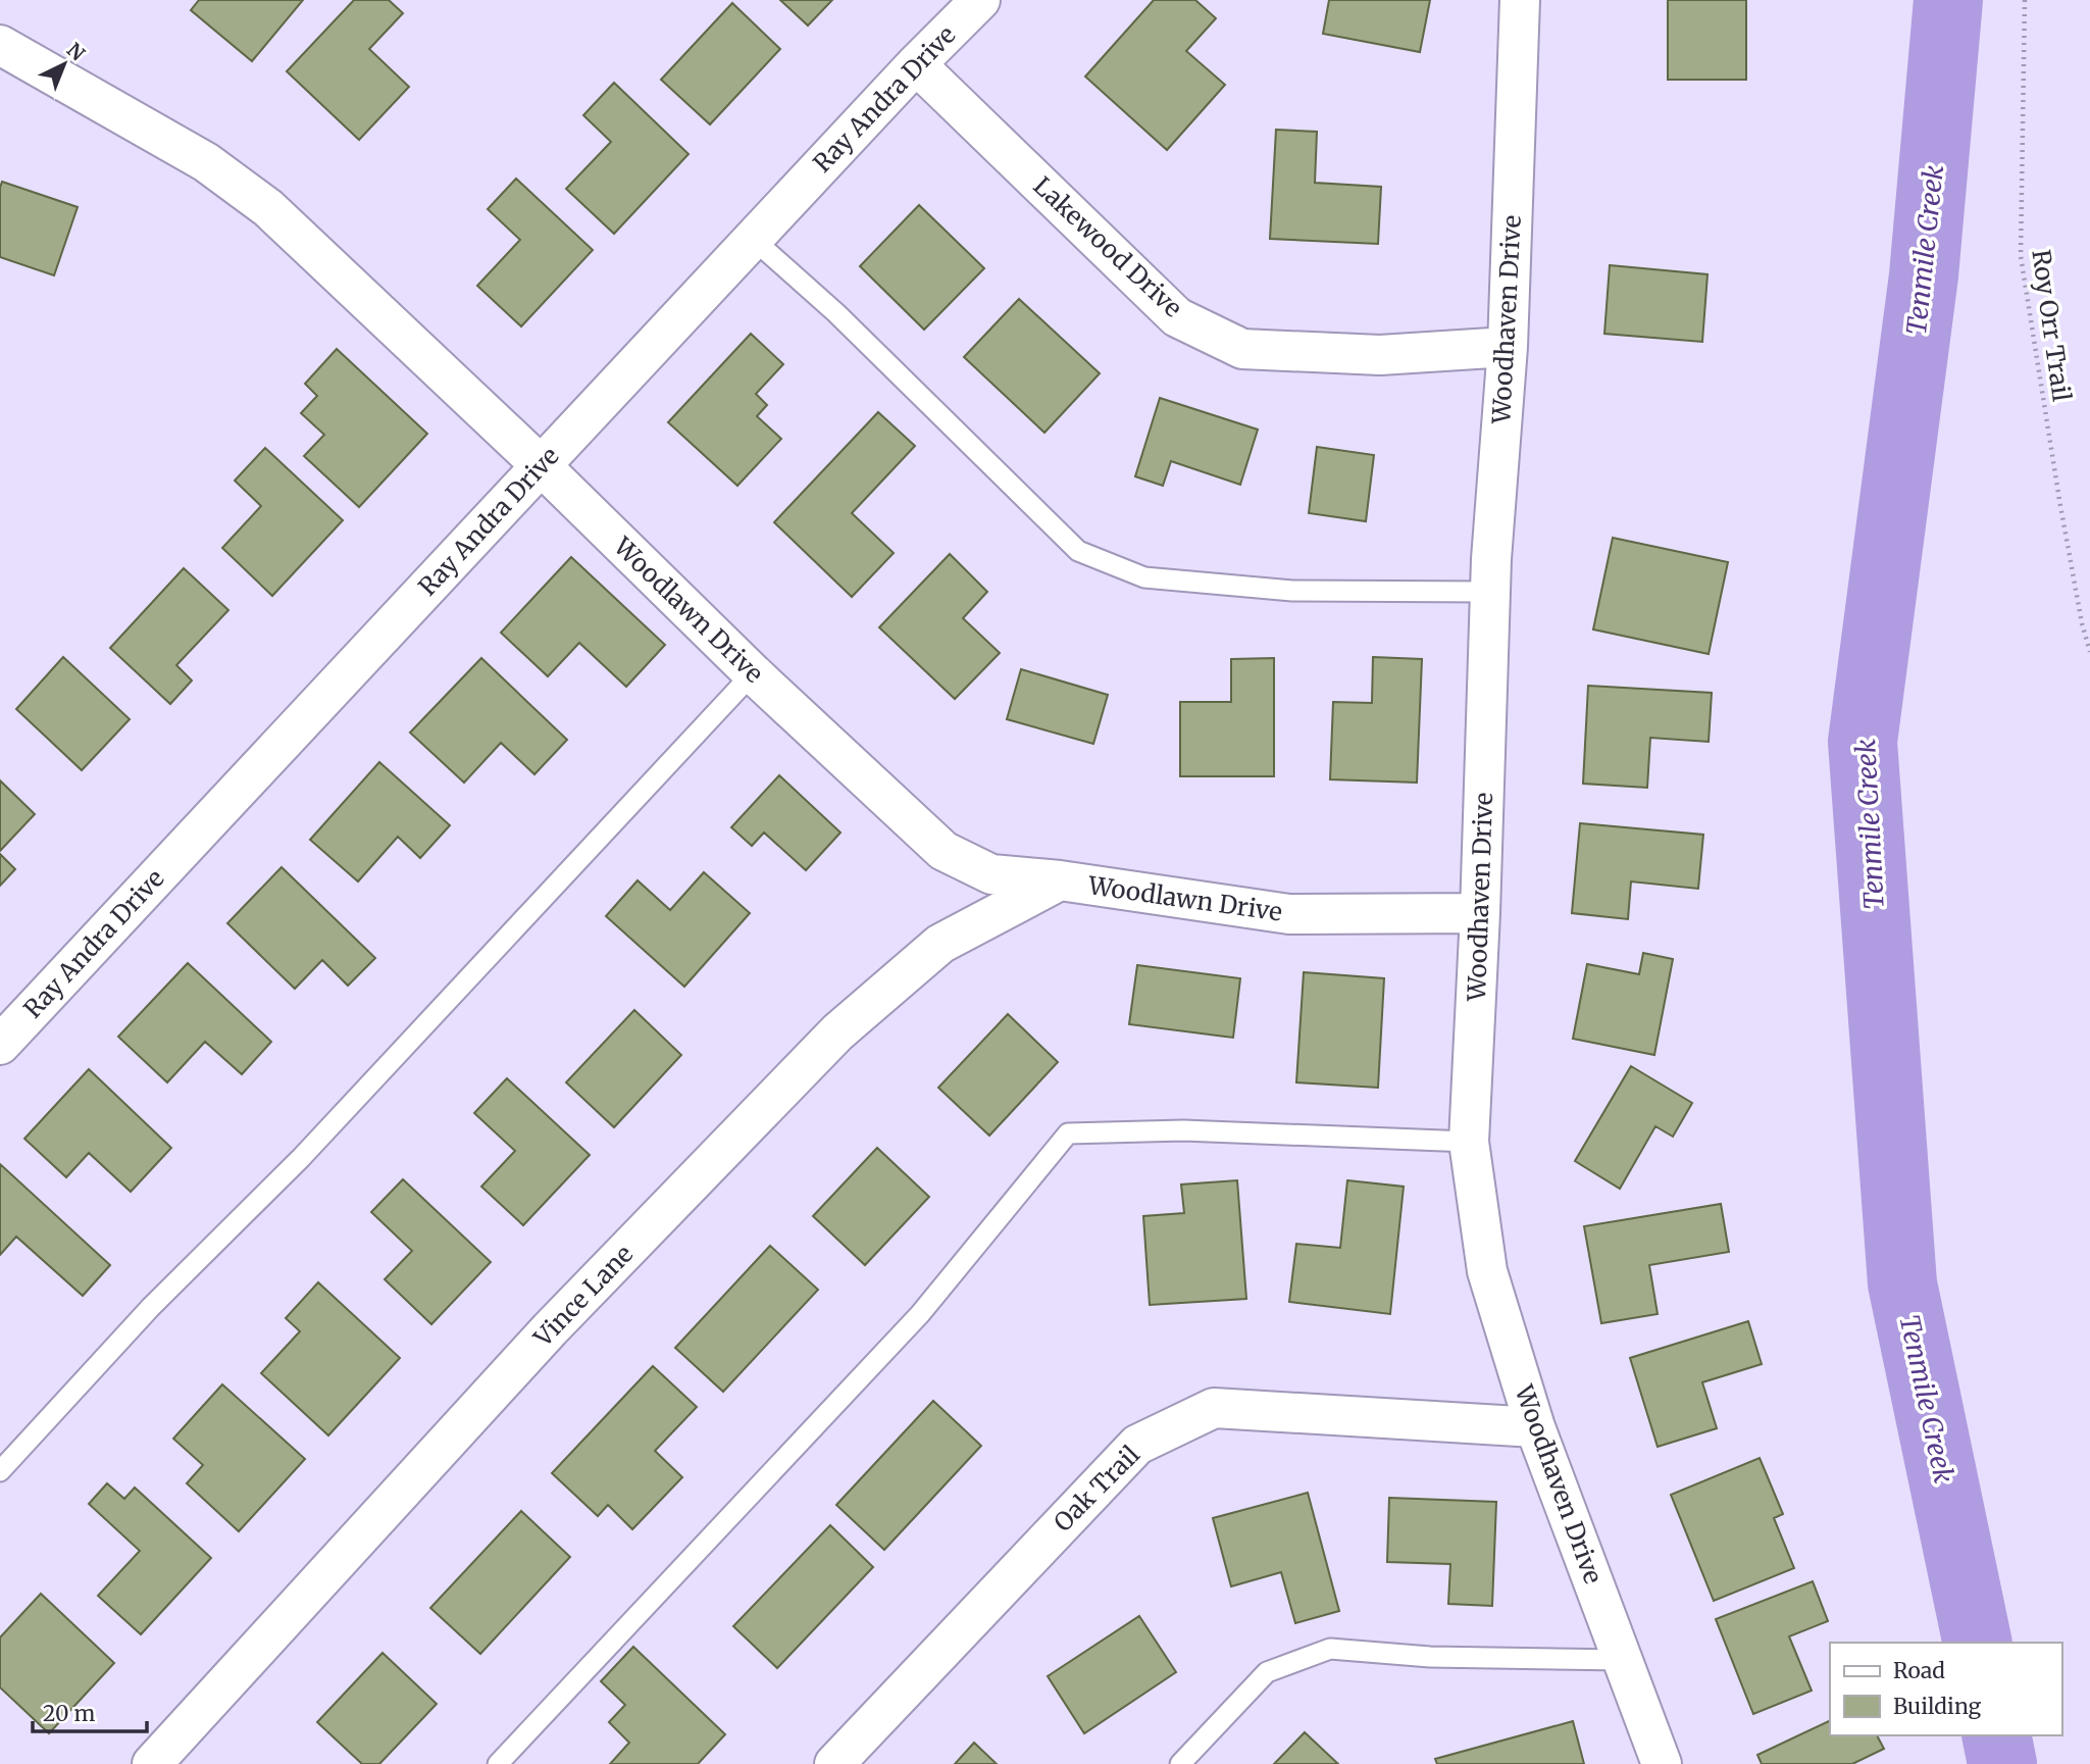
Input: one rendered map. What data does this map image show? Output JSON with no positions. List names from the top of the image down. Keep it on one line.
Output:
{"streets":{"street":["Ray Andra Drive","Lakewood Drive","Woodhaven Drive","Woodlawn Drive","Vince Lane","Oak Trail"],"path":["Roy Orr Trail"]},"crossings":[["Ray Andra Drive","Lakewood Drive"],["Ray Andra Drive","Woodlawn Drive"],["Lakewood Drive","Woodhaven Drive"],["Woodhaven Drive","Woodlawn Drive"],["Woodhaven Drive","Oak Trail"],["Woodlawn Drive","Vince Lane"]],"water":["Tenmile Creek"],"legend":["Road","Building"],"scale_bar":"20 m","north":"top right"}
